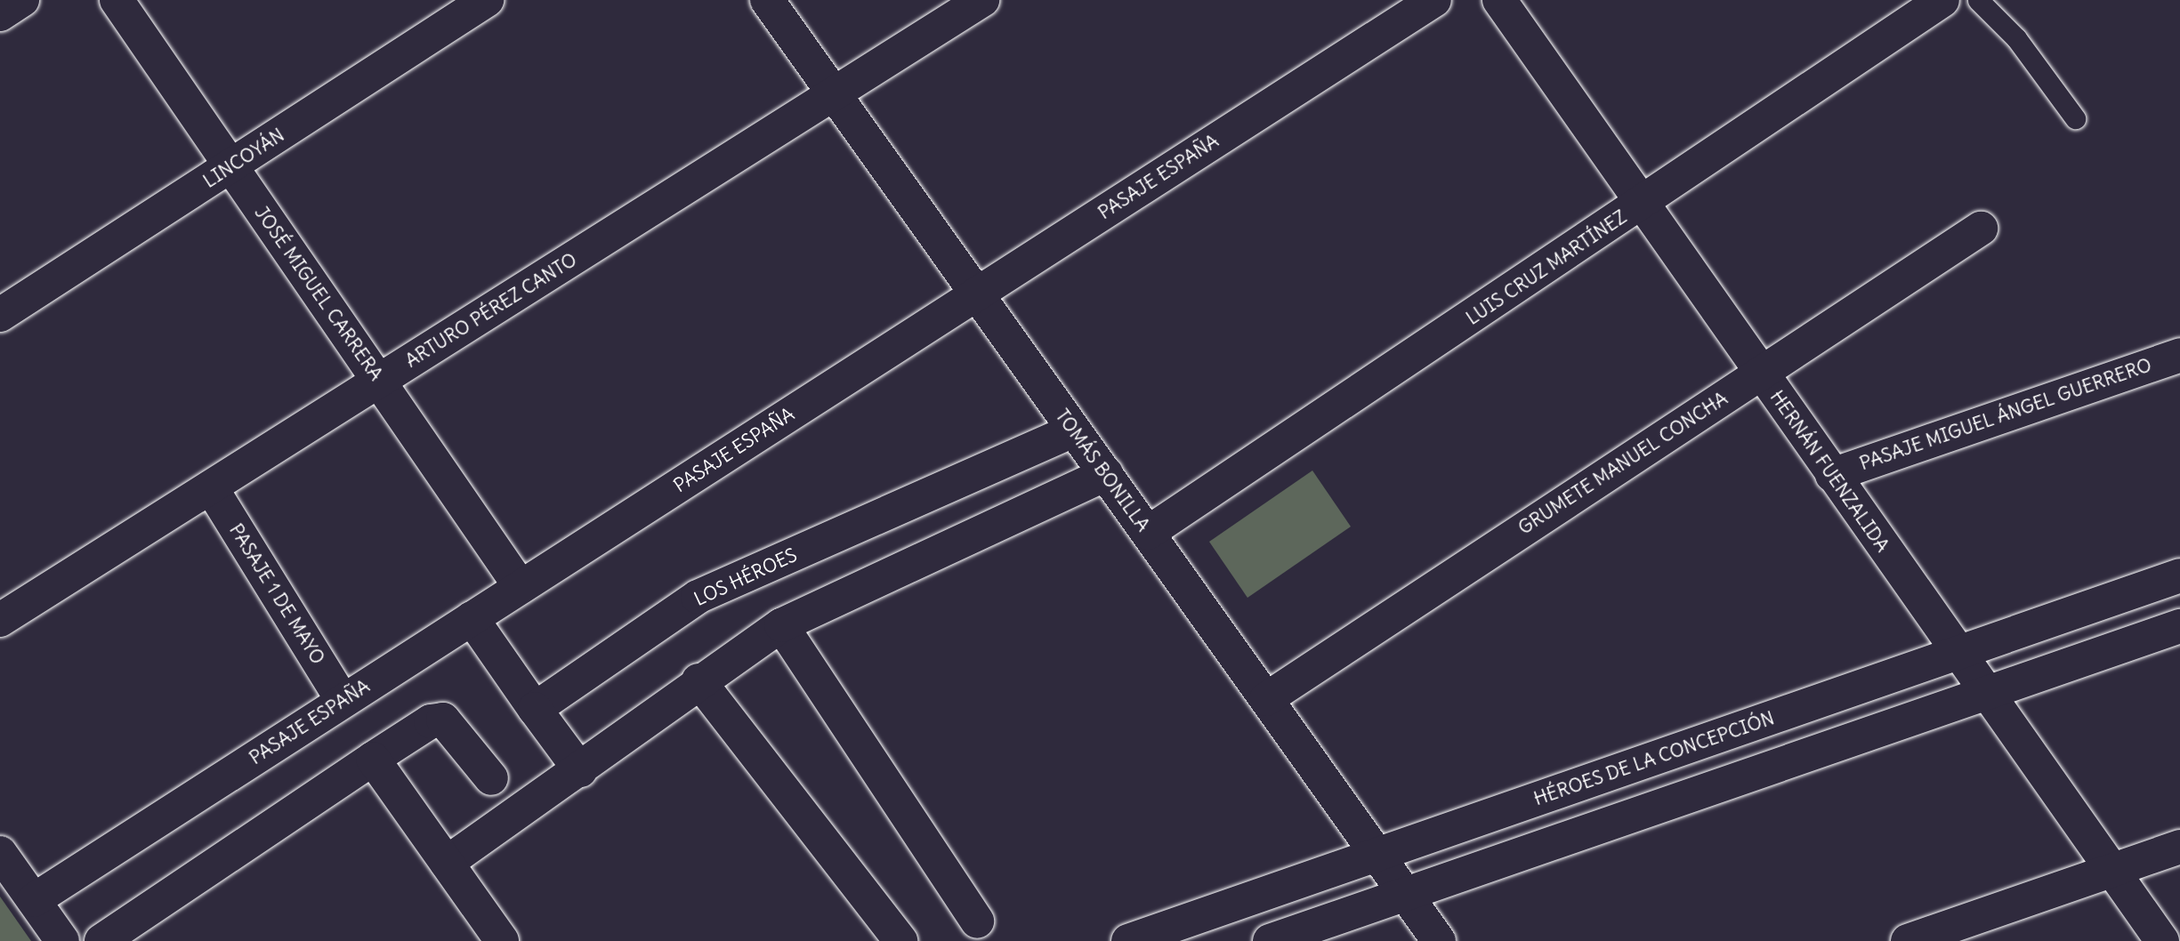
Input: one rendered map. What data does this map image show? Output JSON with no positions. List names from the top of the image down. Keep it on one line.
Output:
{"streets":{"street":["LINCOYÁN","PASAJE ESPAÑA","LUIS CRUZ MARTÍNEZ","JOSÉ MIGUEL CARRERA","ARTURO PÉREZ CANTO","PASAJE MIGUEL ÁNGEL GUERRERO","GRUMETE MANUEL CONCHA","TOMÁS BONILLA","HERNÁN FUENZALIDA","LOS HÉROES","PASAJE 1 DE MAYO","HÉROES DE LA CONCEPCIÓN"]},"crossings":[["LINCOYÁN","JOSÉ MIGUEL CARRERA"],["PASAJE ESPAÑA","JOSÉ MIGUEL CARRERA"],["PASAJE ESPAÑA","TOMÁS BONILLA"],["PASAJE ESPAÑA","PASAJE 1 DE MAYO"],["LUIS CRUZ MARTÍNEZ","TOMÁS BONILLA"],["LUIS CRUZ MARTÍNEZ","HERNÁN FUENZALIDA"],["JOSÉ MIGUEL CARRERA","ARTURO PÉREZ CANTO"],["ARTURO PÉREZ CANTO","TOMÁS BONILLA"],["ARTURO PÉREZ CANTO","PASAJE 1 DE MAYO"],["PASAJE MIGUEL ÁNGEL GUERRERO","HERNÁN FUENZALIDA"],["GRUMETE MANUEL CONCHA","TOMÁS BONILLA"],["GRUMETE MANUEL CONCHA","HERNÁN FUENZALIDA"],["TOMÁS BONILLA","LOS HÉROES"],["TOMÁS BONILLA","HÉROES DE LA CONCEPCIÓN"],["HERNÁN FUENZALIDA","HÉROES DE LA CONCEPCIÓN"]]}
